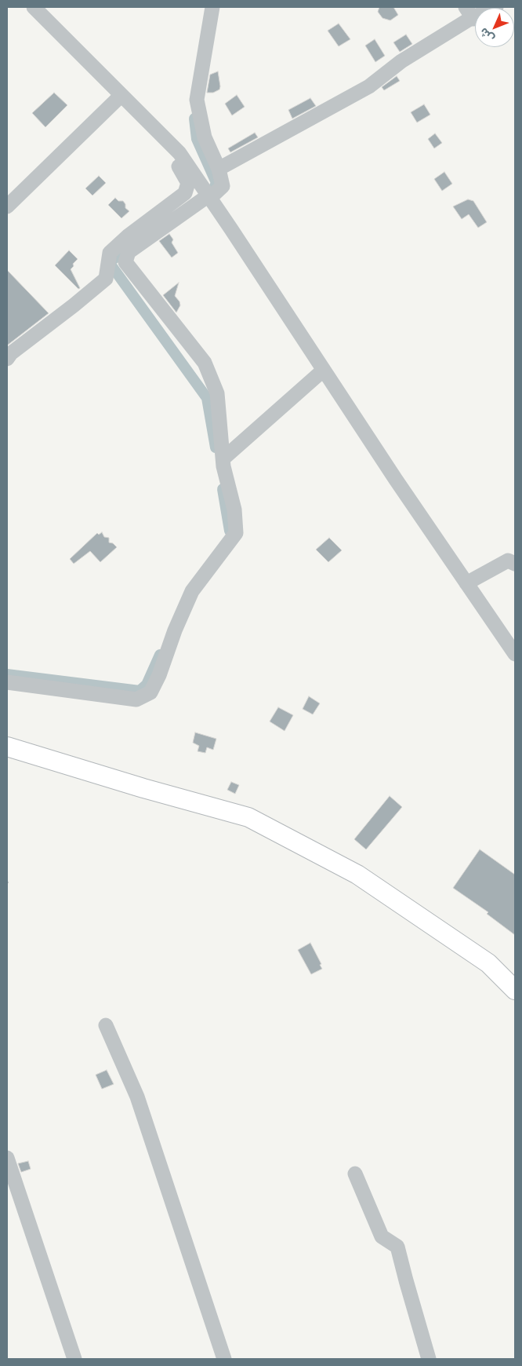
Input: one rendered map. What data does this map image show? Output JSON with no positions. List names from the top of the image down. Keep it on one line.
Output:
{"north":"bottom left"}
